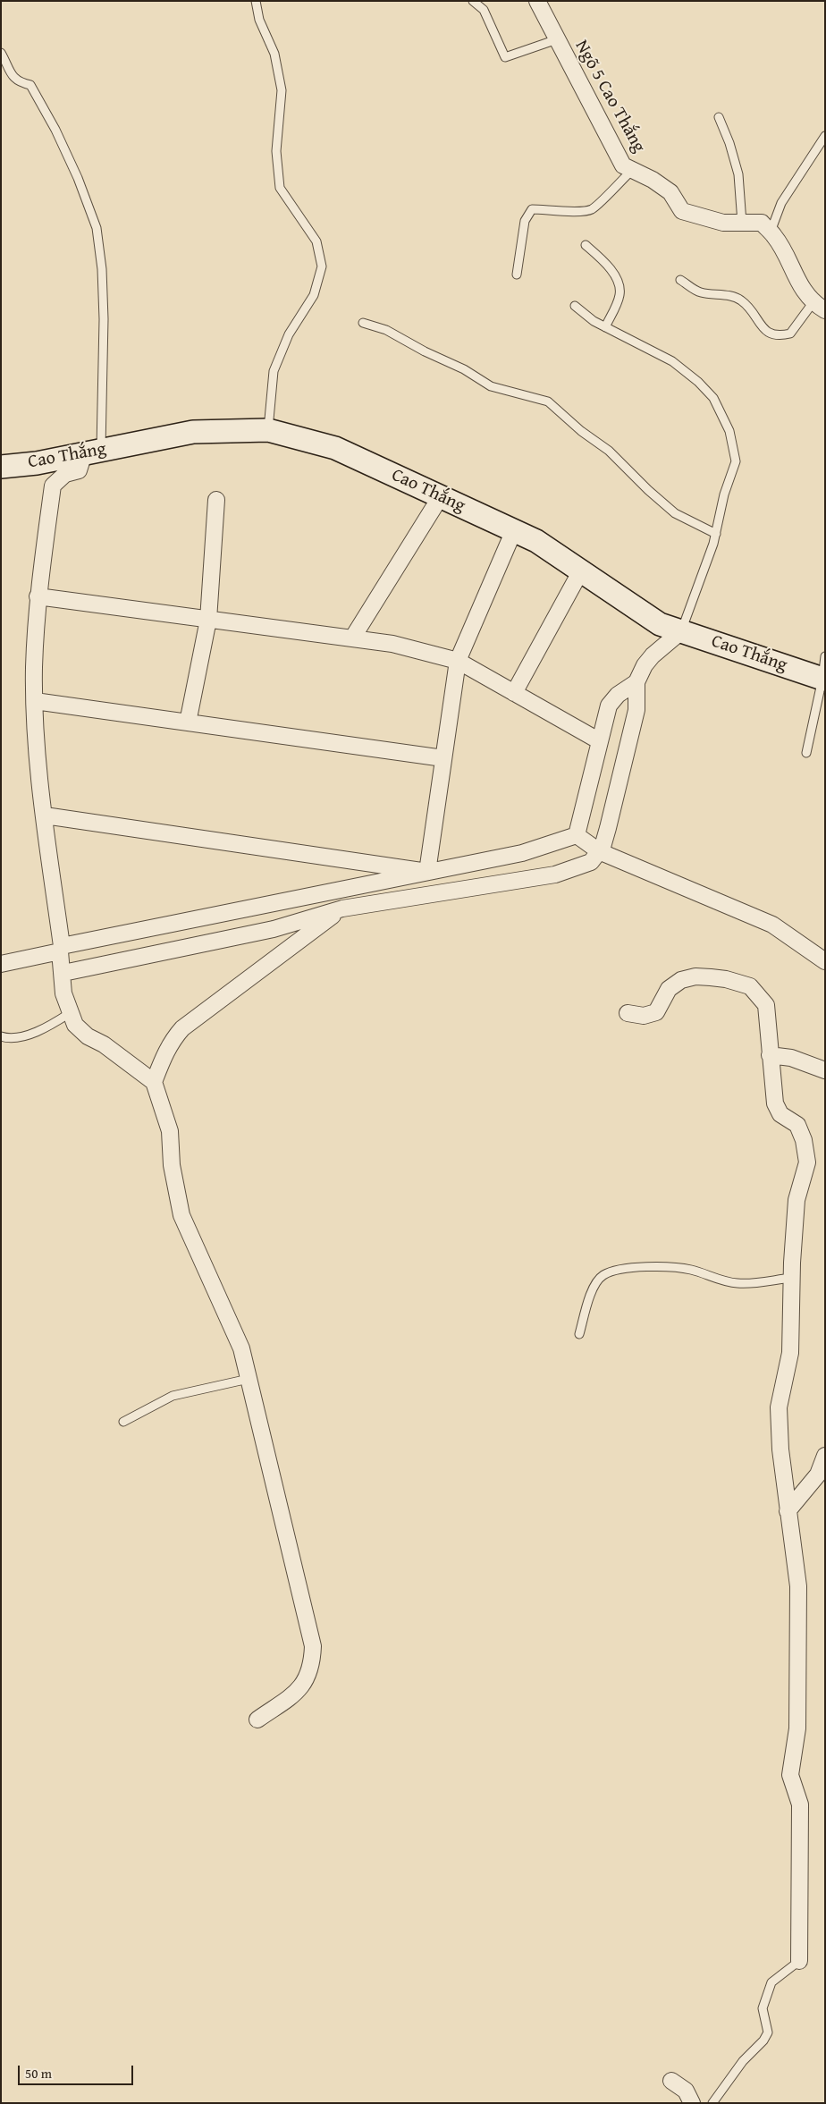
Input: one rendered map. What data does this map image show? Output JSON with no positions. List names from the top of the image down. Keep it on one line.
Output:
{"streets":{"main road":["Cao Thắng"],"street":["Ngõ 5 Cao Thắng"]},"scale_bar":"50 m"}
